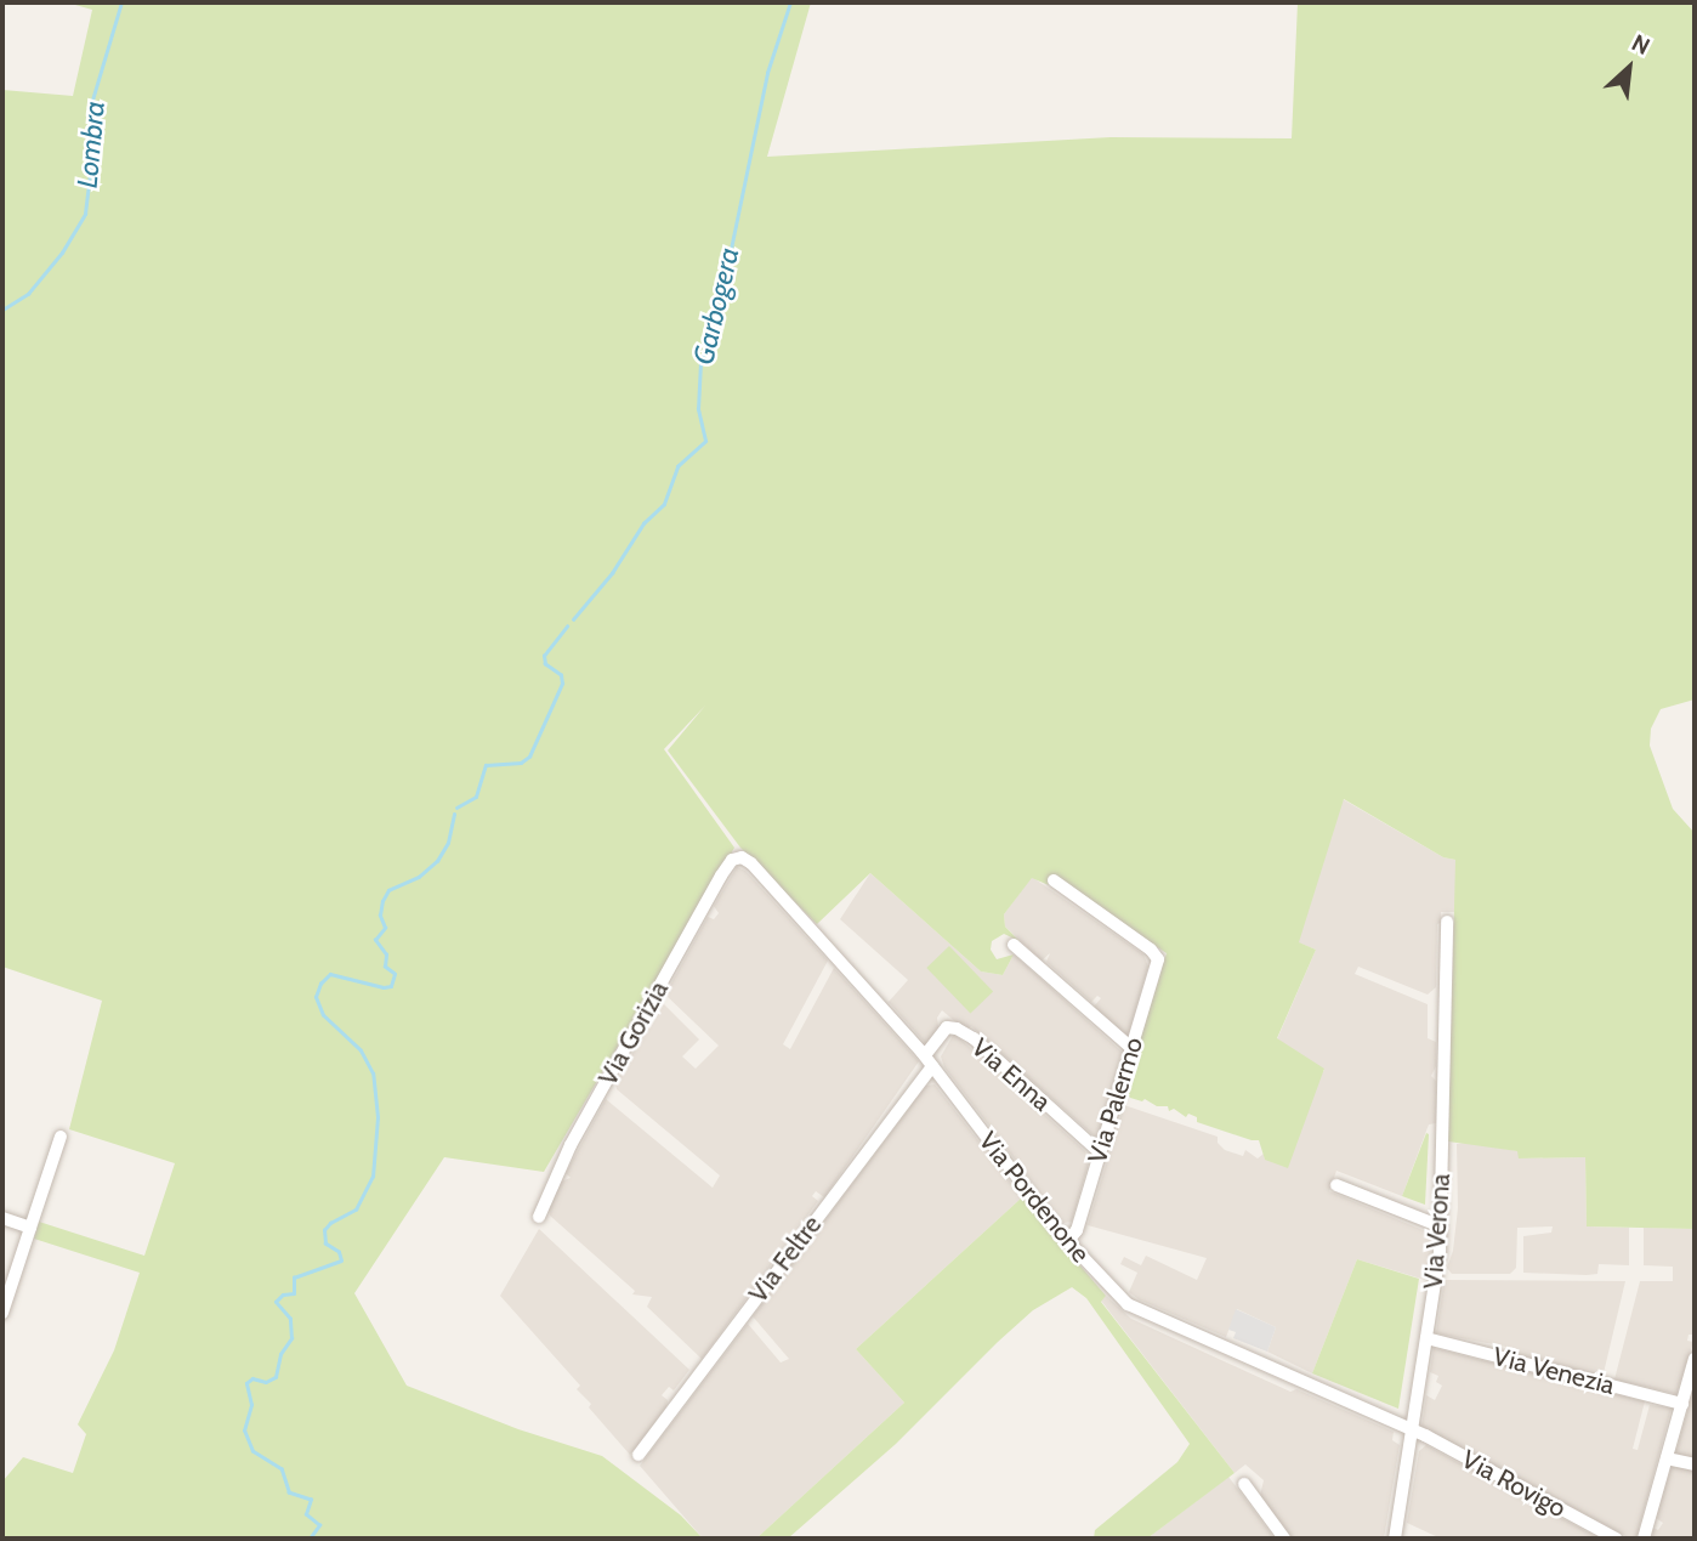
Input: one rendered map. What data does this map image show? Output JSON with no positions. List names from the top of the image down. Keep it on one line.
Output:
{"streets":{"street":["Via Gorizia","Via Enna","Via Palermo","Via Pordenone","Via Verona","Via Feltre","Via Venezia","Via Rovigo"]},"crossings":[["Via Gorizia","Via Pordenone"],["Via Enna","Via Palermo"],["Via Enna","Via Pordenone"],["Via Enna","Via Feltre"],["Via Palermo","Via Pordenone"],["Via Pordenone","Via Verona"],["Via Pordenone","Via Feltre"],["Via Pordenone","Via Rovigo"],["Via Verona","Via Venezia"],["Via Verona","Via Rovigo"]],"water":["Lombra","Garbogera"],"north":"top right"}
